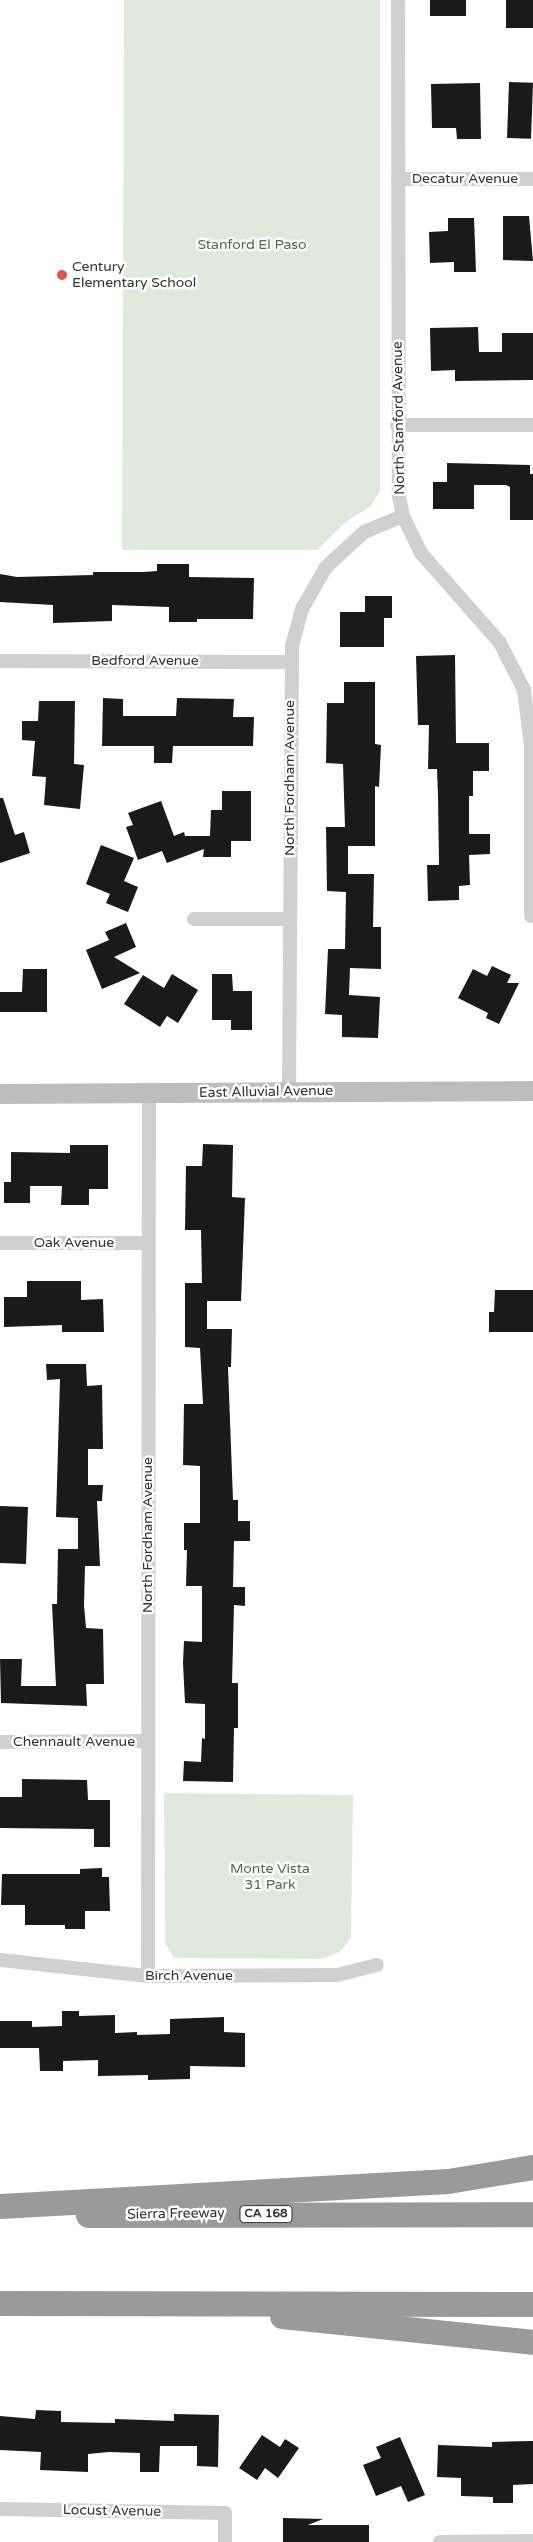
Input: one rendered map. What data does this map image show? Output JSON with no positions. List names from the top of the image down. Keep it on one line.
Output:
{"streets":{"highway":["Sierra Freeway","CA 168"],"street":["Decatur Avenue","North Stanford Avenue","Bedford Avenue","North Fordham Avenue","East Alluvial Avenue","Oak Avenue","Chennault Avenue","Birch Avenue","Locust Avenue"]},"crossings":[["Decatur Avenue","North Stanford Avenue"],["North Stanford Avenue","North Fordham Avenue"],["Bedford Avenue","North Fordham Avenue"],["North Fordham Avenue","East Alluvial Avenue"],["North Fordham Avenue","Oak Avenue"],["North Fordham Avenue","Chennault Avenue"],["North Fordham Avenue","Birch Avenue"]],"parks":["Stanford El Paso","Monte Vista 31 Park"],"places":["Century Elementary School"]}
